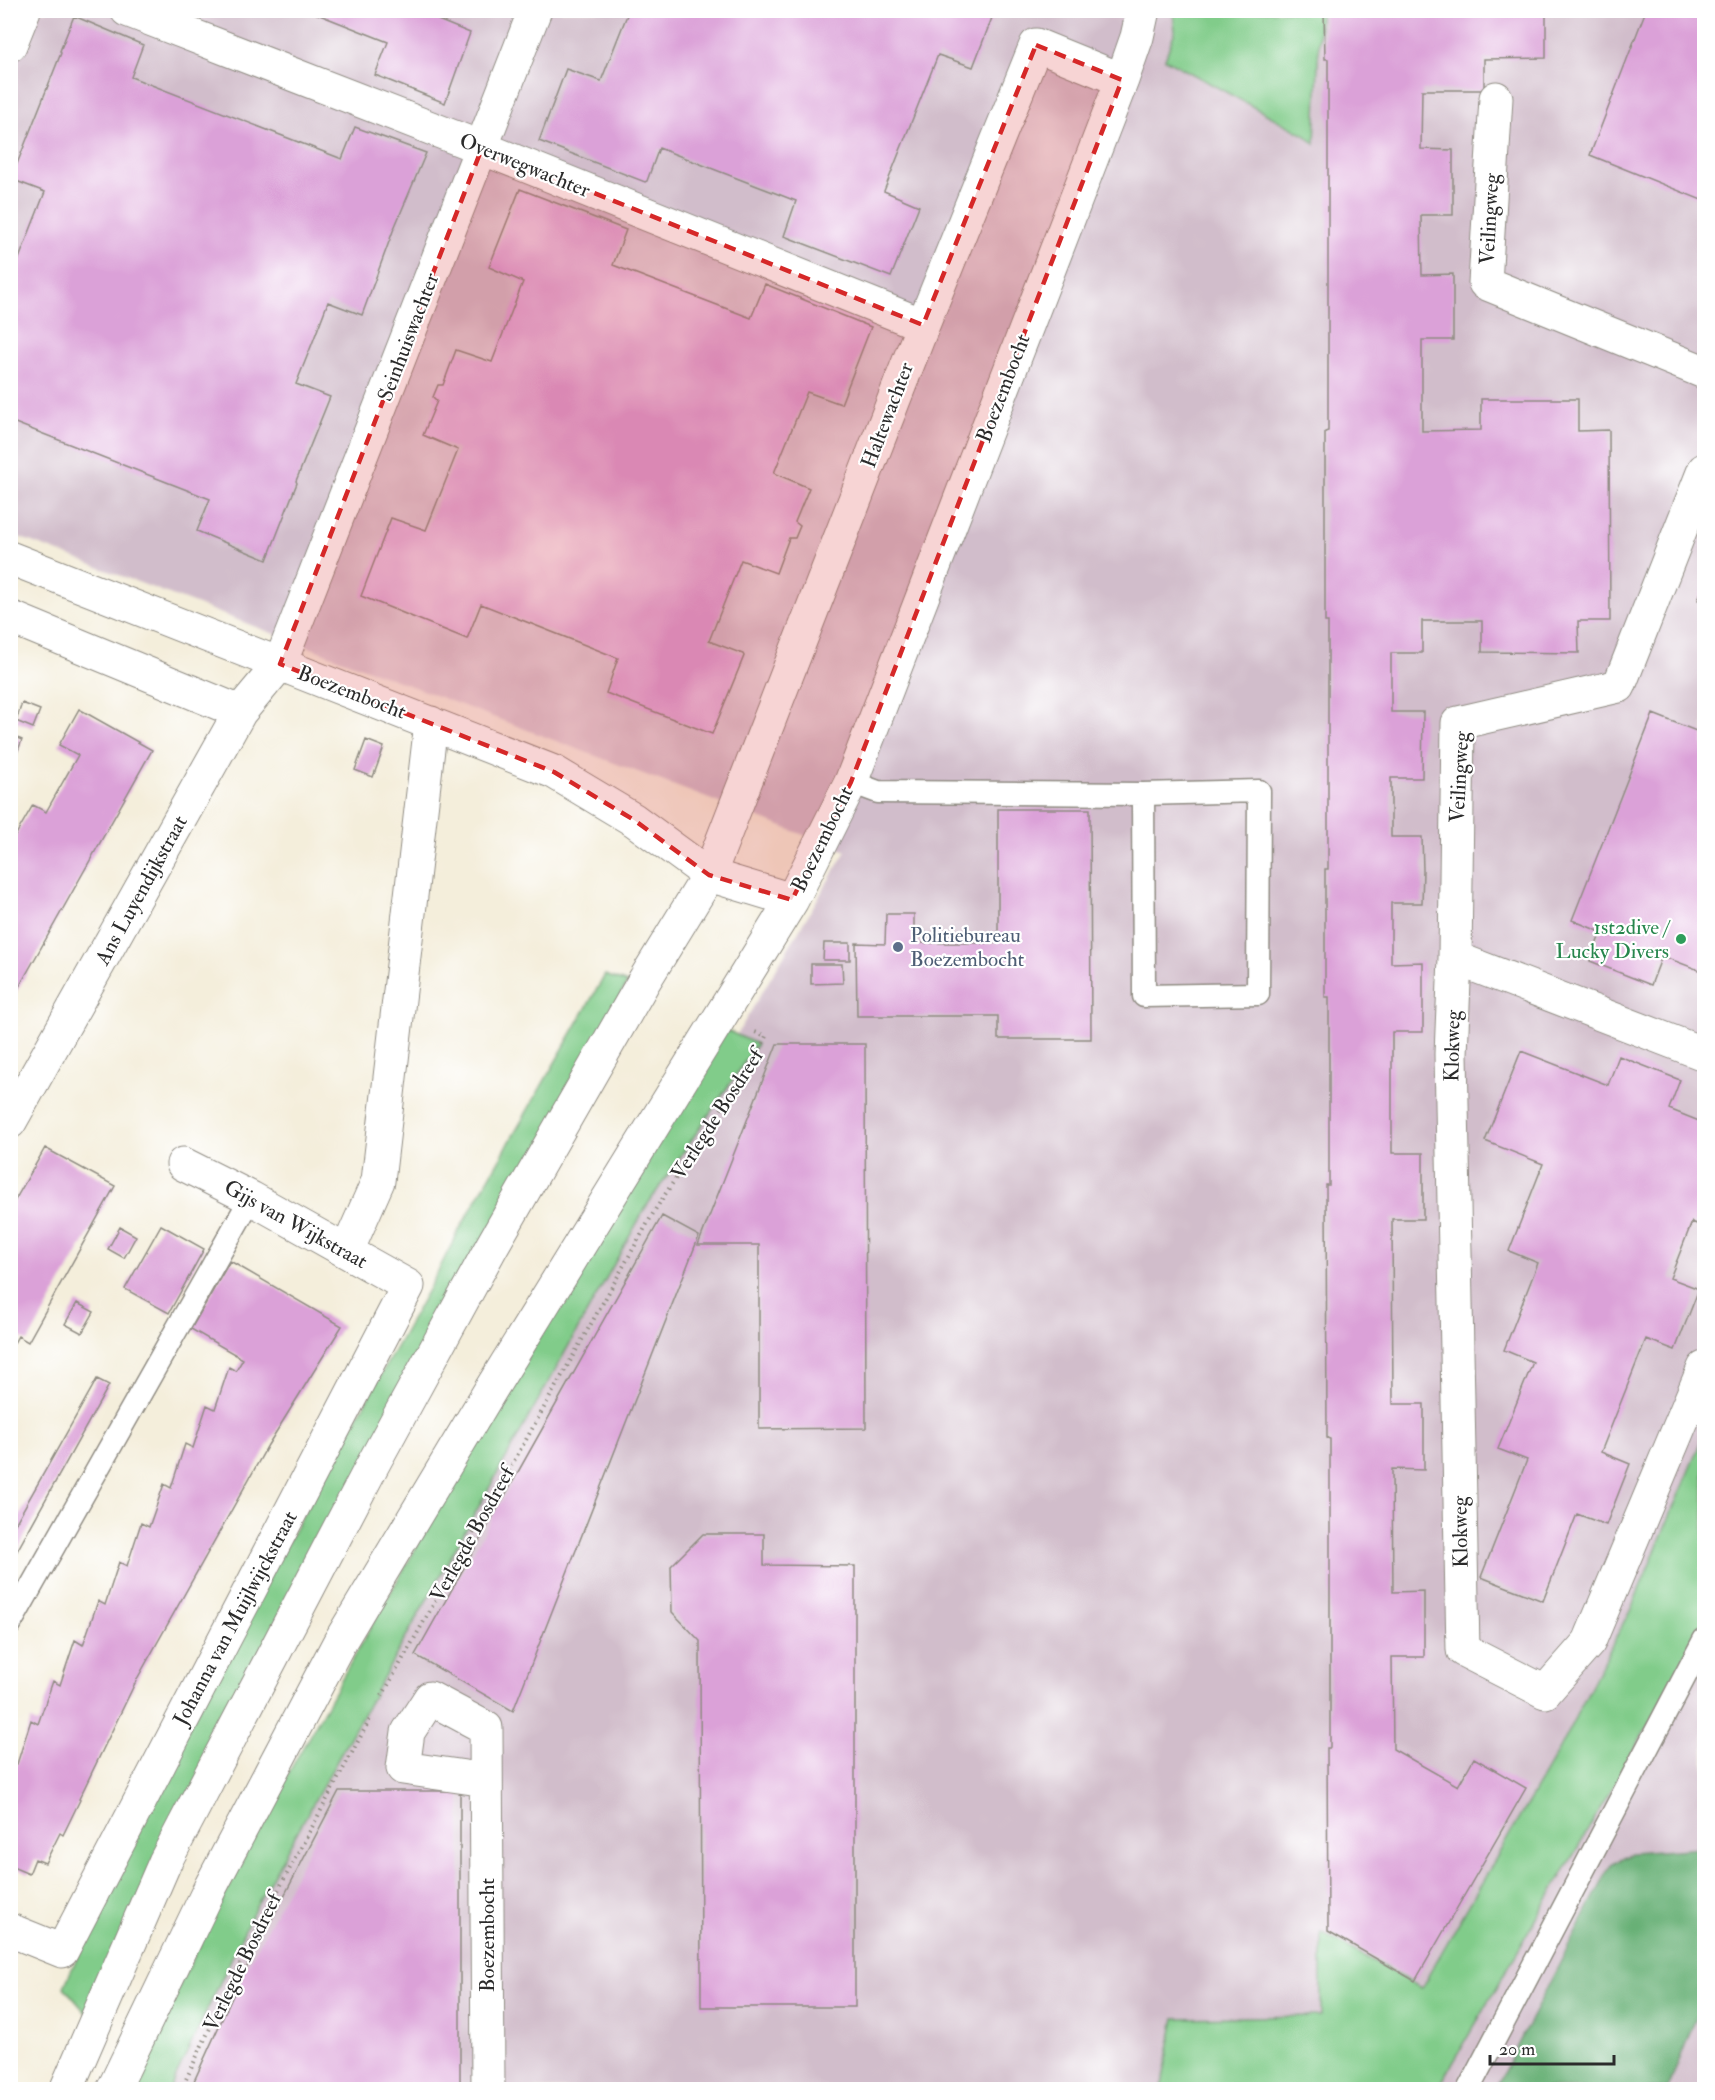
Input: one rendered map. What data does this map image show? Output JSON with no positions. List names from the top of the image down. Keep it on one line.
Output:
{"streets":{"street":["Overwegwachter","Veilingweg","Seinhuiswachter","Boezembocht","Haltewachter","Ans Luyendijkstraat","Klokweg","Gijs van Wijkstraat","Johanna van Muijlwijckstraat"],"path":["Verlegde Bosdreef"]},"crossings":[["Overwegwachter","Seinhuiswachter"],["Overwegwachter","Haltewachter"],["Veilingweg","Klokweg"],["Seinhuiswachter","Boezembocht"],["Seinhuiswachter","Ans Luyendijkstraat"],["Boezembocht","Haltewachter"],["Boezembocht","Ans Luyendijkstraat"],["Gijs van Wijkstraat","Johanna van Muijlwijckstraat"]],"places":["1st2dive / Lucky Divers","Politiebureau Boezembocht"],"scale_bar":"20 m"}
